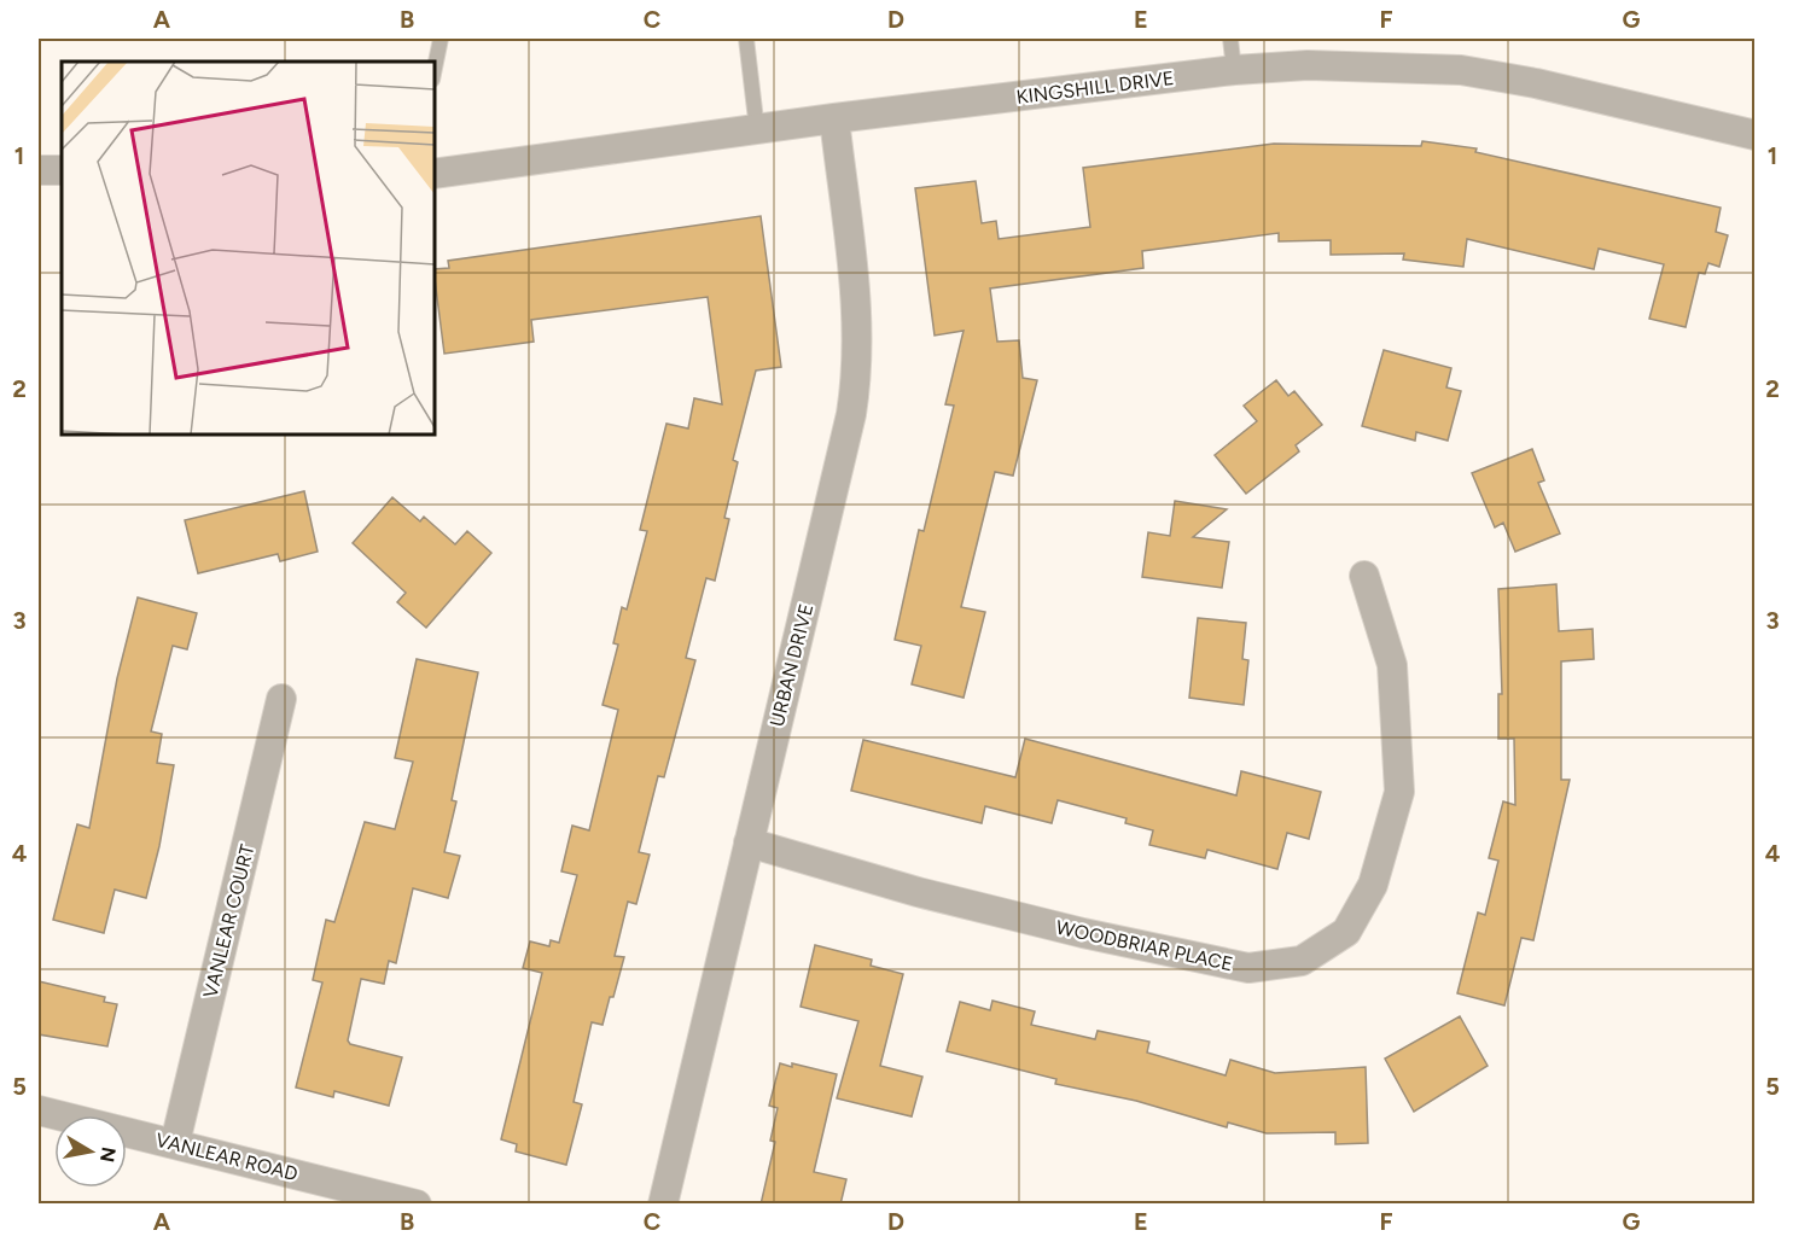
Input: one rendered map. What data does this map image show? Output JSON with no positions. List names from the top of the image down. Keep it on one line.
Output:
{"streets":{"street":["KINGSHILL DRIVE","URBAN DRIVE","VANLEAR COURT","WOODBRIAR PLACE","VANLEAR ROAD"]},"crossings":[["KINGSHILL DRIVE","URBAN DRIVE"],["URBAN DRIVE","WOODBRIAR PLACE"],["VANLEAR COURT","VANLEAR ROAD"]],"north":"right","grid":{"columns":["A","B","C","D","E","F","G"],"rows":["1","2","3","4","5"]}}
